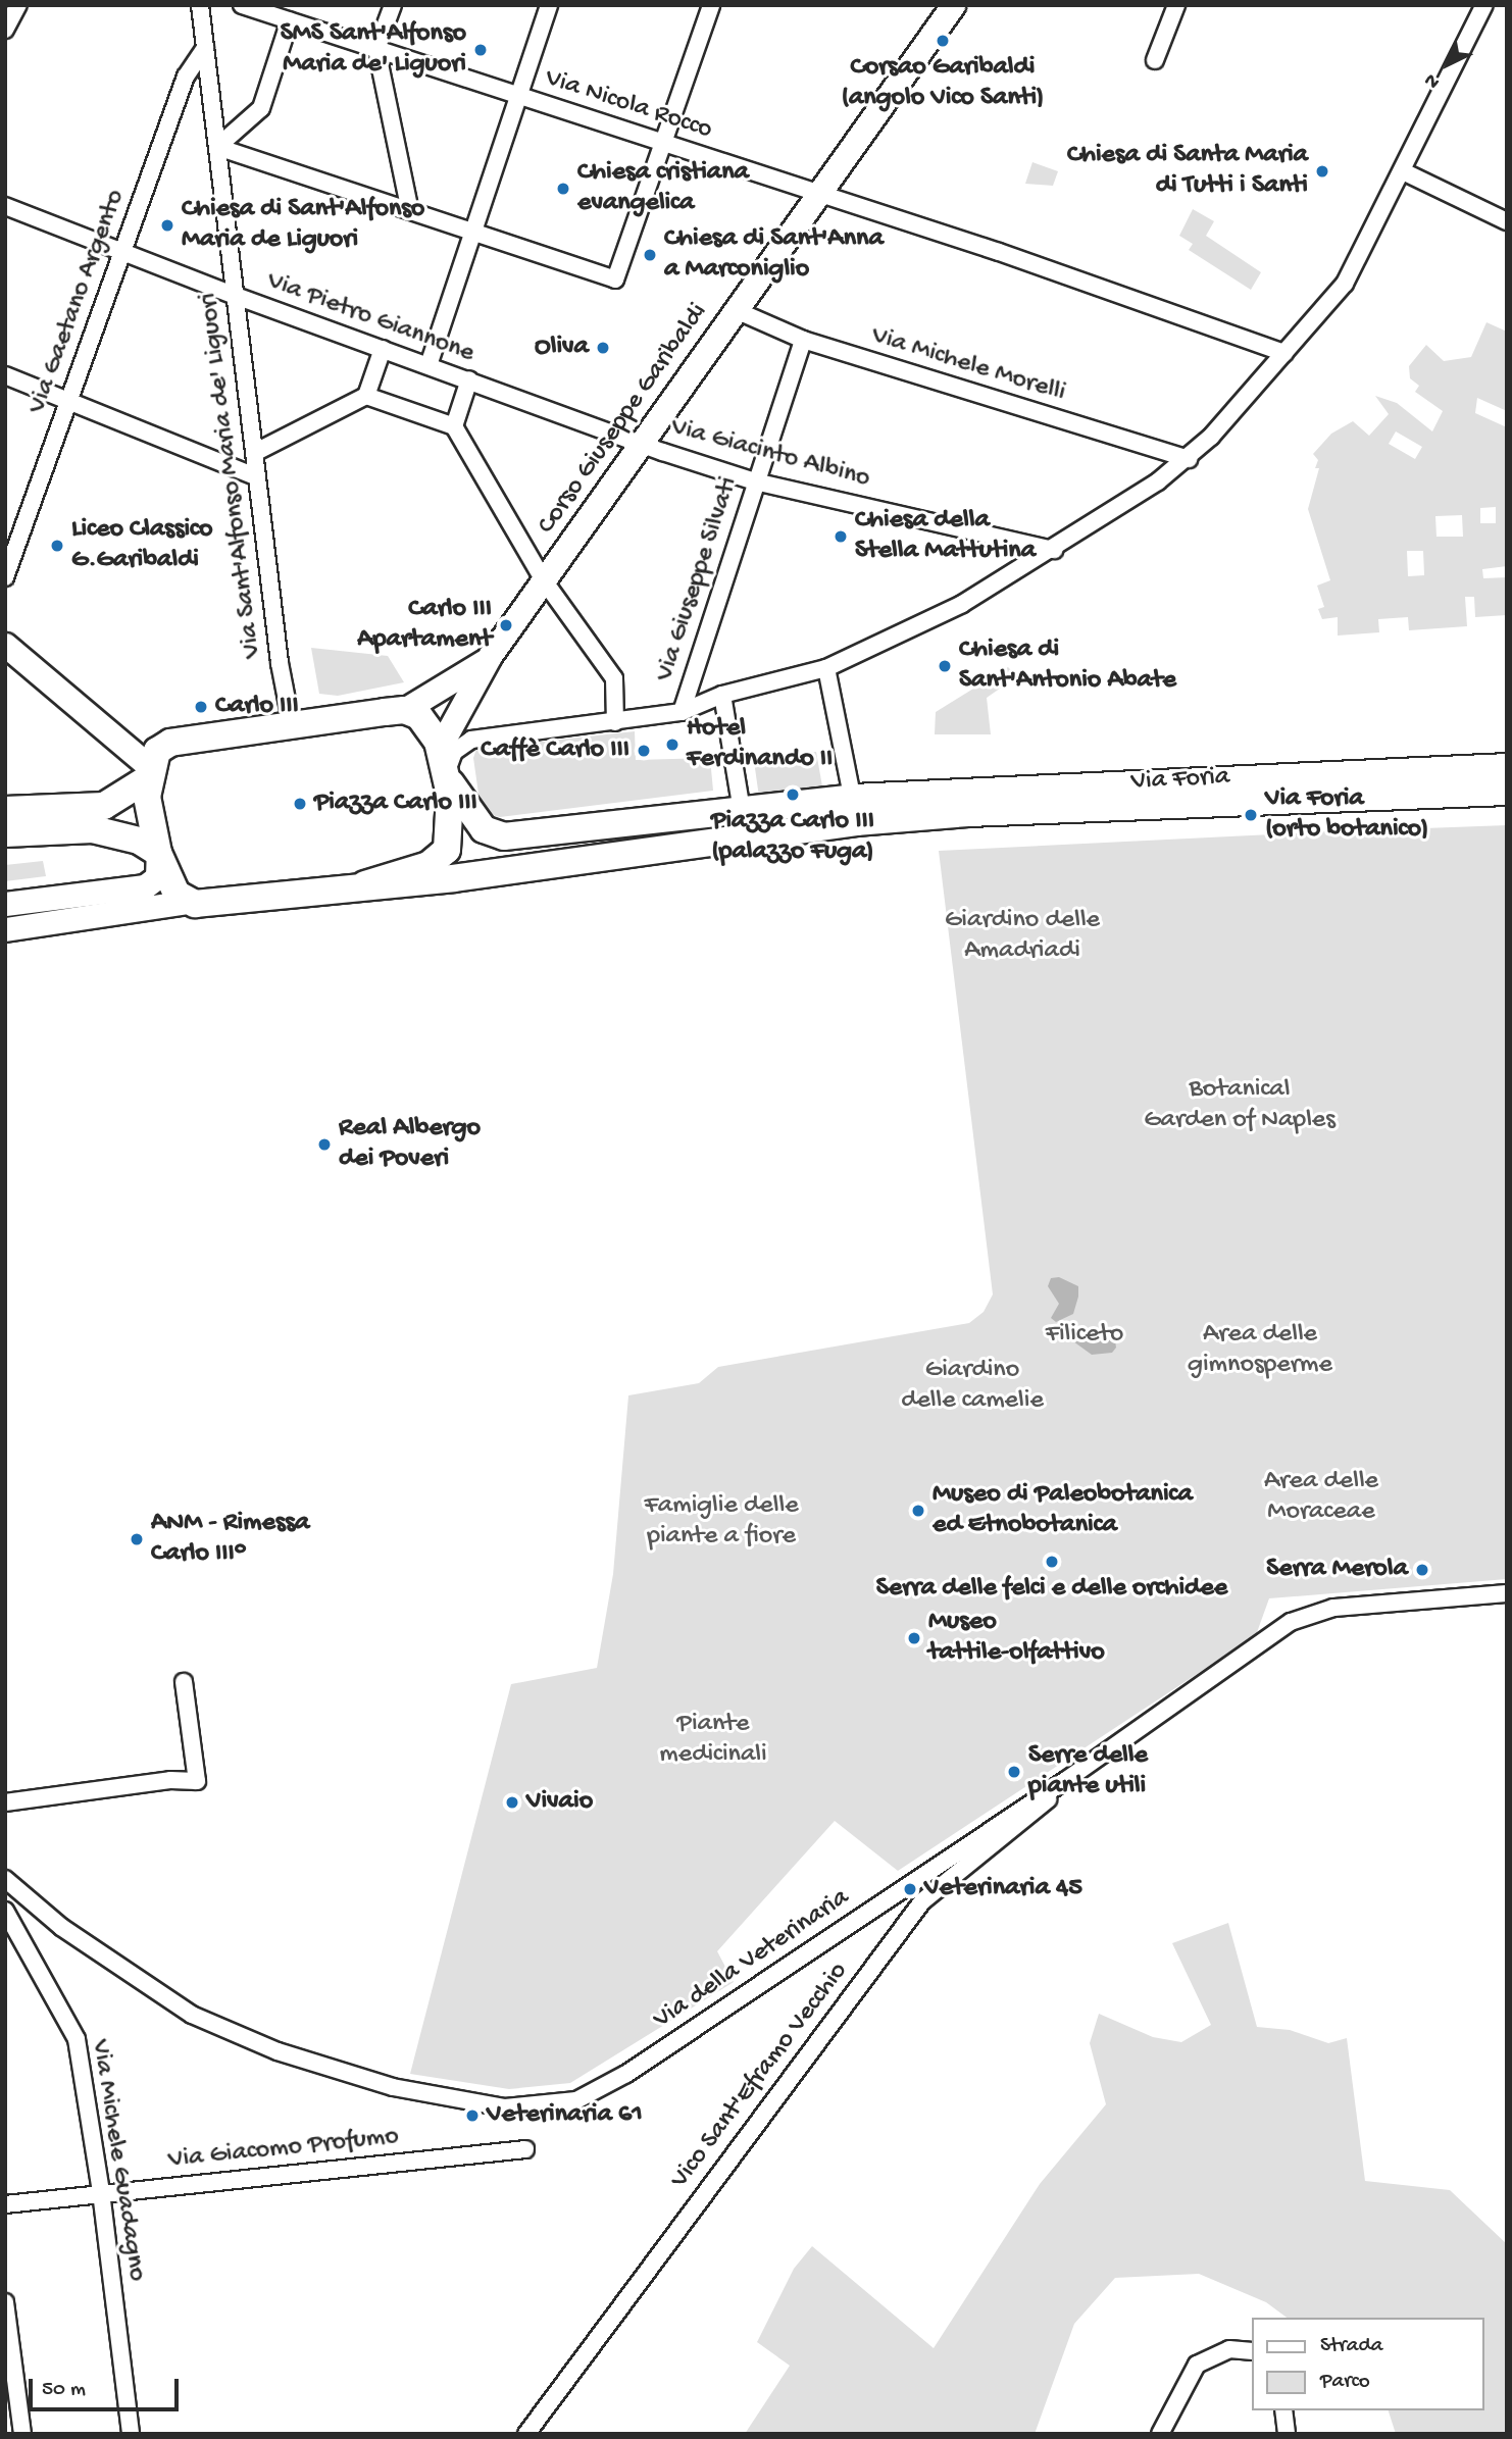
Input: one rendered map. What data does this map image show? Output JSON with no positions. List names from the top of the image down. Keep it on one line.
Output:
{"streets":{"main road":["Corso Giuseppe Garibaldi","Via Foria"],"street":["Via Nicola Rocco","Via Gaetano Argento","Via Pietro Giannone","Via Michele Morelli","Via Giacinto Albino","Via Sant'Alfonso Maria de' Liguori","Via Giuseppe Silvati","Via della Veterinaria","Vico Sant'Eframo Vecchio","Via Giacomo Profumo","Via Michele Guadagno"]},"crossings":[["Via Nicola Rocco","Corso Giuseppe Garibaldi"],["Via Gaetano Argento","Via Pietro Giannone"],["Via Gaetano Argento","Via Sant'Alfonso Maria de' Liguori"],["Via Pietro Giannone","Corso Giuseppe Garibaldi"],["Via Pietro Giannone","Via Giacinto Albino"],["Via Pietro Giannone","Via Sant'Alfonso Maria de' Liguori"],["Via Michele Morelli","Corso Giuseppe Garibaldi"],["Via Michele Morelli","Via Giuseppe Silvati"],["Corso Giuseppe Garibaldi","Via Giacinto Albino"],["Via Giacinto Albino","Via Giuseppe Silvati"],["Via della Veterinaria","Vico Sant'Eframo Vecchio"],["Via Giacomo Profumo","Via Michele Guadagno"]],"parks":["Giardino delle Amadriadi","Botanical Garden of Naples","Filiceto","Area delle gimnosperme","Giardino delle camelie","Area delle Moraceae","Famiglie delle piante a fiore","Piante medicinali"],"places":["Corsao Garibaldi (angolo Vico Santi)","SMS Sant'Alfonso Maria de' Liguori","Chiesa di Santa Maria di Tutti i Santi","Chiesa cristiana evangelica","Chiesa di Sant'Alfonso Maria de Liguori","Chiesa di Sant'Anna a Marconiglio","Oliva","Chiesa della Stella Mattutina","Liceo Classico G.Garibaldi","Carlo III Apartament","Chiesa di Sant'Antonio Abate","Carlo III","Hotel Ferdinando II","Caffè Carlo III","Piazza Carlo III (palazzo Fuga)","Piazza Carlo III","Via Foria (orto botanico)","Real Albergo dei Poveri","Museo di Paleobotanica ed Etnobotanica","ANM - Rimessa Carlo III°","Serra delle felci e delle orchidee","Serra Merola","Museo tattile-olfattivo","Serre delle piante utili","Vivaio","Veterinaria 45","Veterinaria 61"],"legend":["Strada","Parco"],"scale_bar":"50 m","north":"bottom left"}
